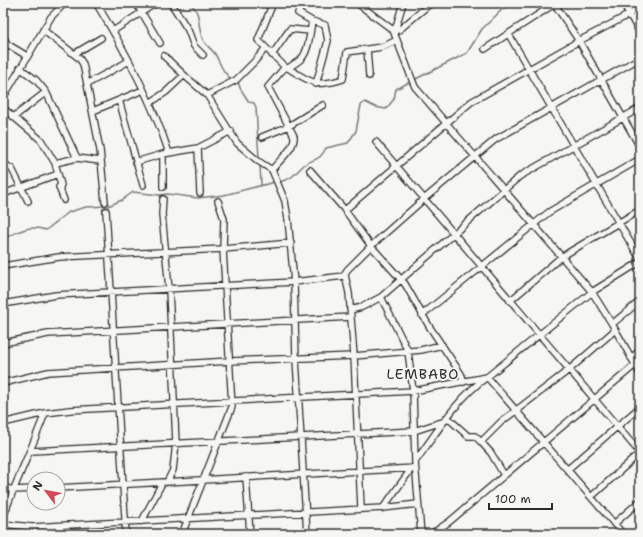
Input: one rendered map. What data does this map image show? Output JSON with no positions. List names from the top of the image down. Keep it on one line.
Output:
{"districts":["LEMBABO"],"scale_bar":"100 m","north":"top left"}
